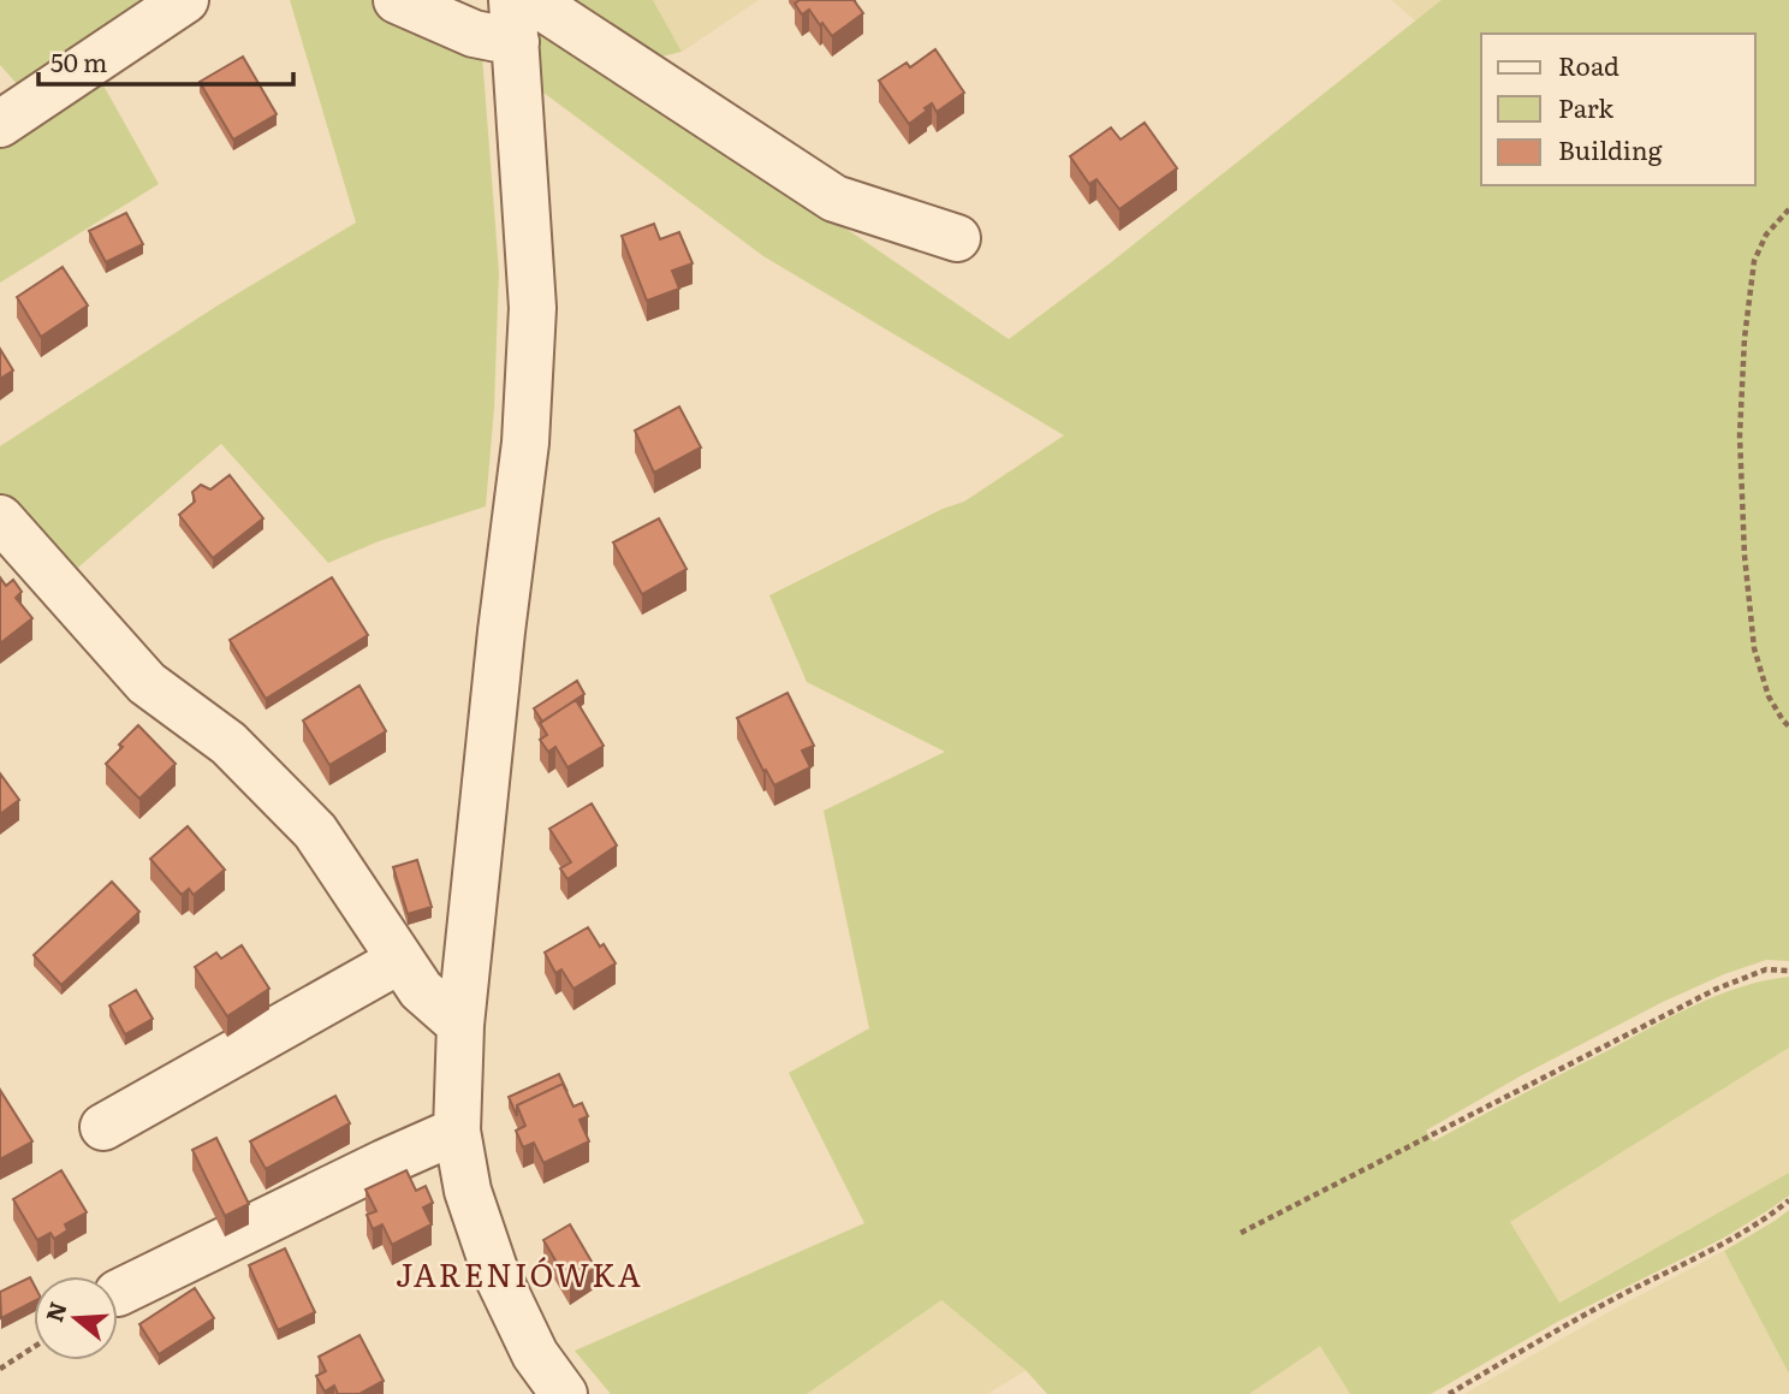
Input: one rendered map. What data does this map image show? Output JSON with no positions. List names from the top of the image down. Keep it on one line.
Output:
{"districts":["JARENIÓWKA"],"legend":["Road","Park","Building"],"scale_bar":"50 m","north":"left"}
